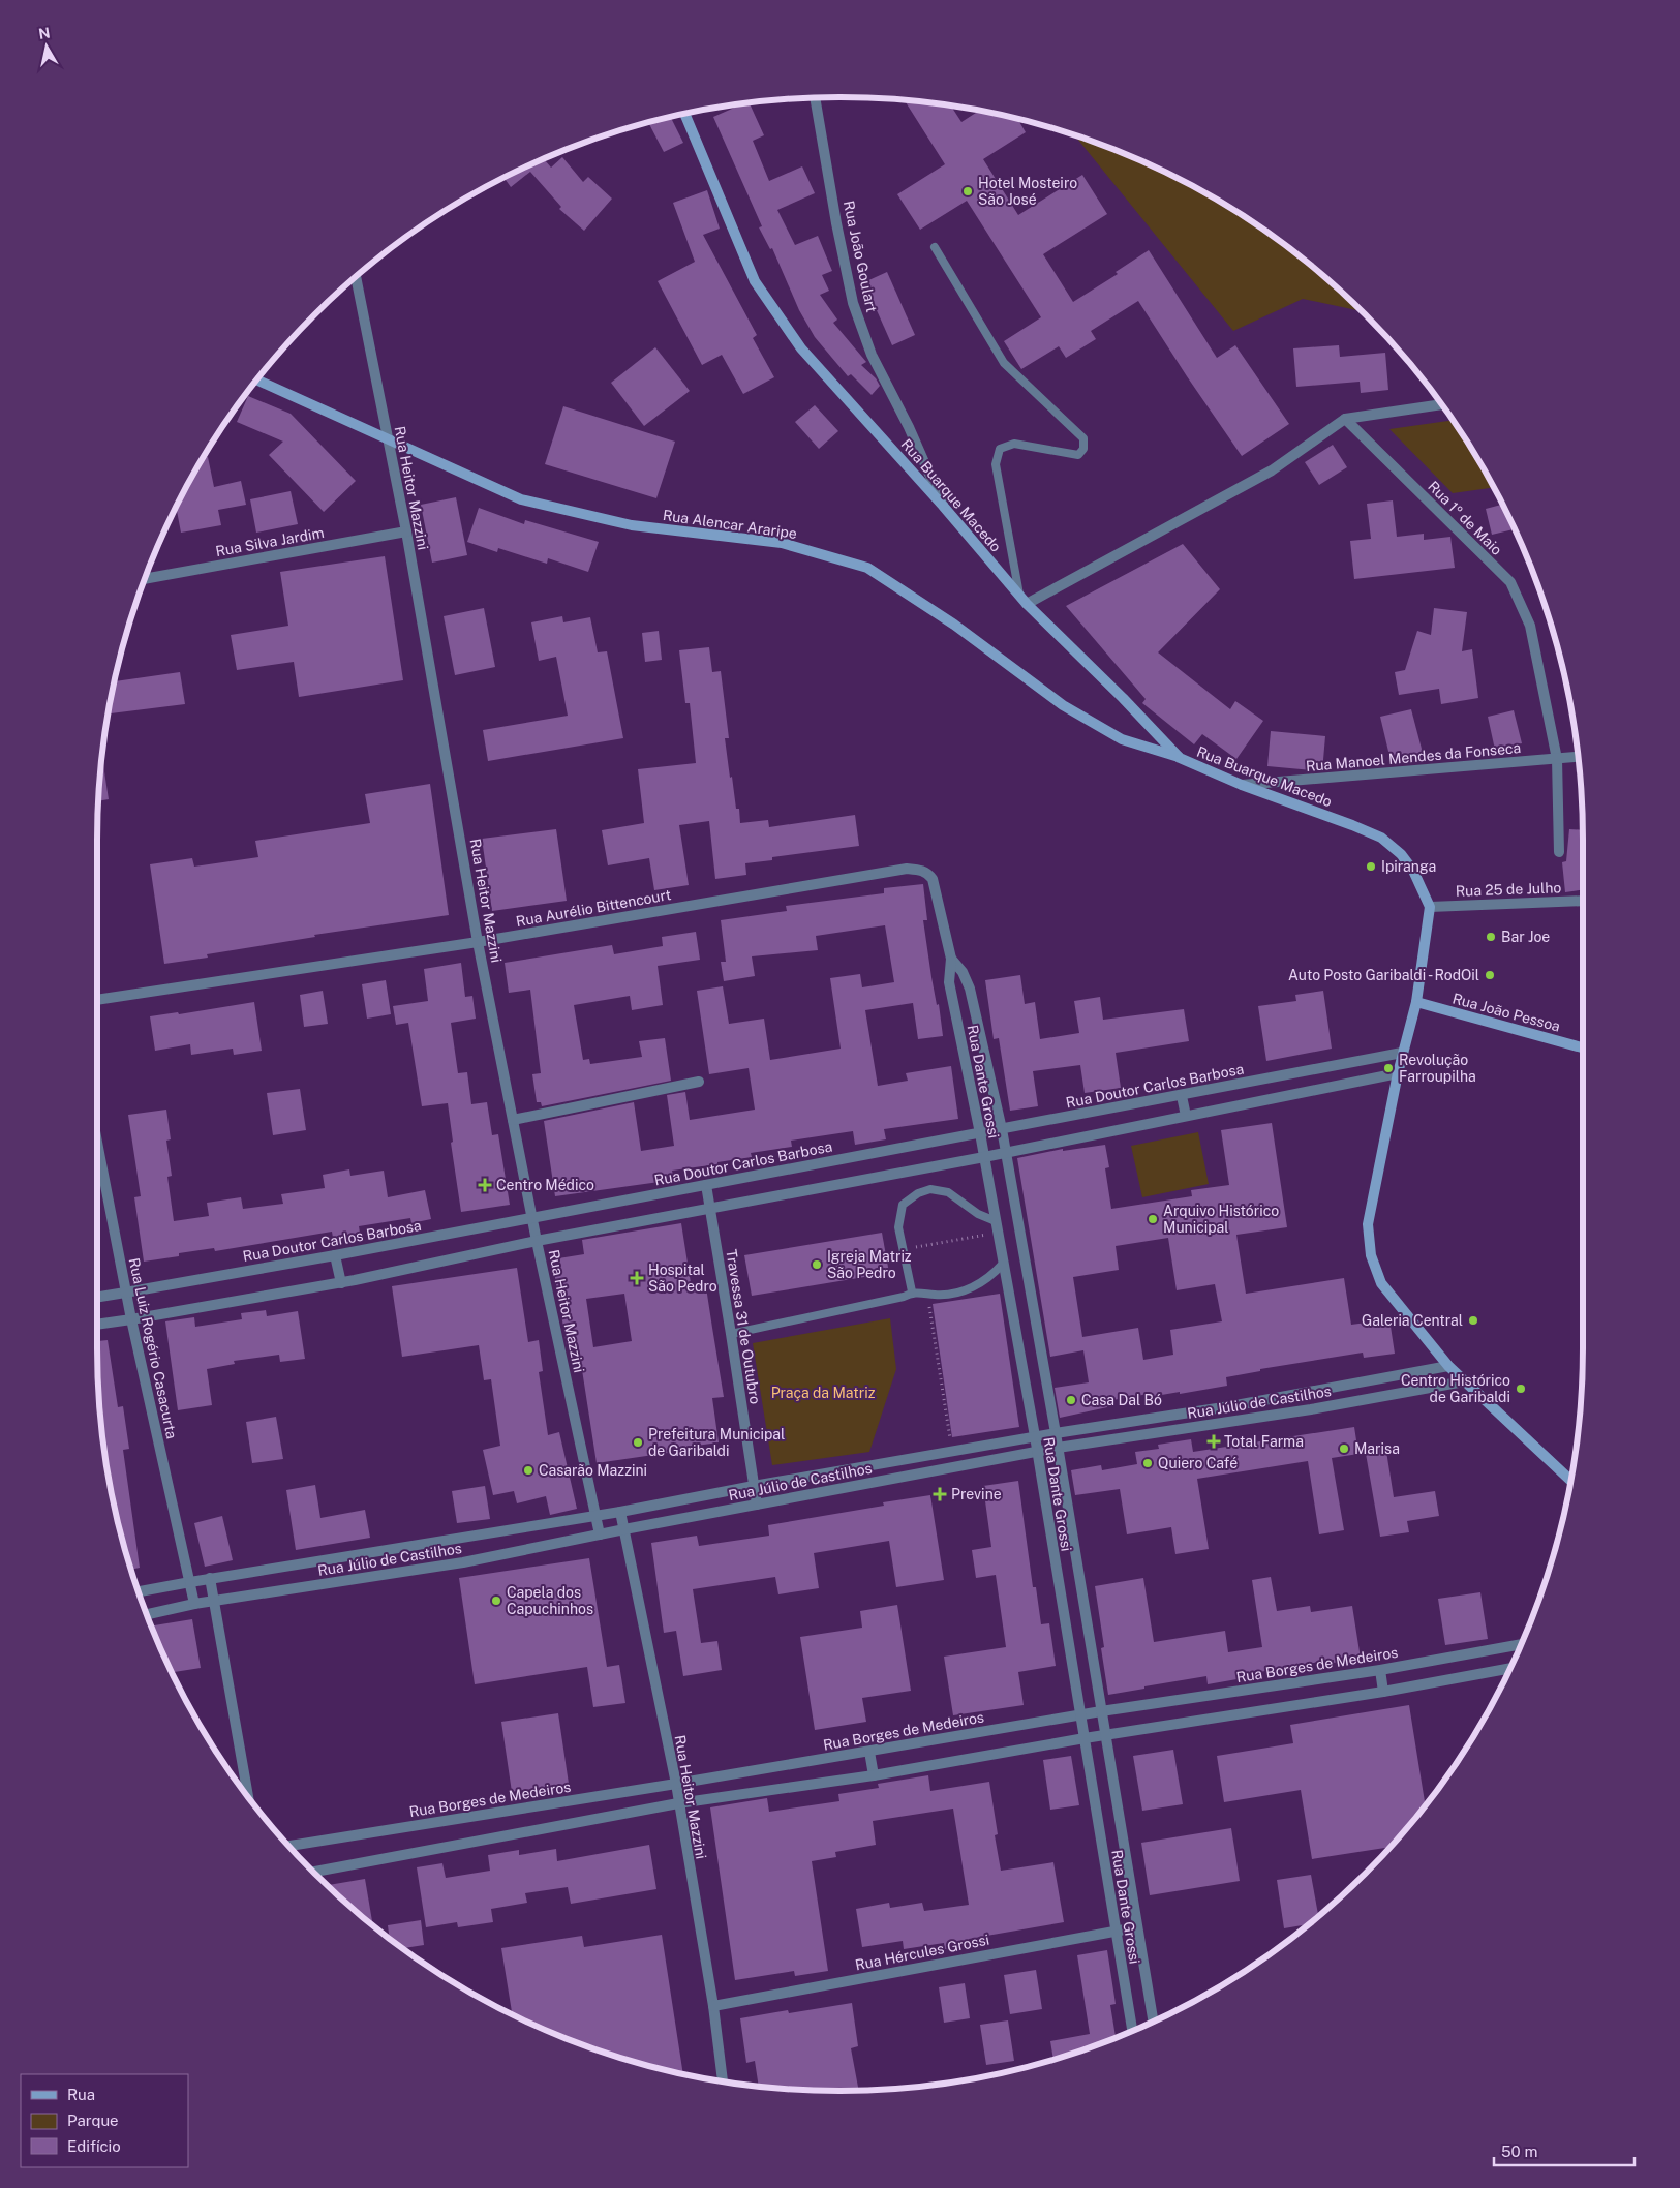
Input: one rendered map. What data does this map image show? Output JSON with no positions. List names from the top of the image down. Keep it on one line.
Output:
{"streets":{"main road":["Rua Buarque Macedo","Rua Alencar Araripe","Rua João Pessoa"],"street":["Rua João Goulart","Rua Heitor Mazzini","Rua 1º de Maio","Rua Silva Jardim","Rua Manoel Mendes da Fonseca","Rua 25 de Julho","Rua Aurélio Bittencourt","Rua Dante Grossi","Rua Doutor Carlos Barbosa","Travessa 31 de Outubro","Rua Luiz Rogério Casacurta","Rua Júlio de Castilhos","Rua Borges de Medeiros","Rua Hércules Grossi"]},"crossings":[["Rua João Goulart","Rua Buarque Macedo"],["Rua Heitor Mazzini","Rua Alencar Araripe"],["Rua Heitor Mazzini","Rua Silva Jardim"],["Rua Heitor Mazzini","Rua Aurélio Bittencourt"],["Rua Heitor Mazzini","Rua Doutor Carlos Barbosa"],["Rua Heitor Mazzini","Rua Júlio de Castilhos"],["Rua Heitor Mazzini","Rua Borges de Medeiros"],["Rua Heitor Mazzini","Rua Hércules Grossi"],["Rua Buarque Macedo","Rua Alencar Araripe"],["Rua Buarque Macedo","Rua Manoel Mendes da Fonseca"],["Rua Buarque Macedo","Rua 25 de Julho"],["Rua 1º de Maio","Rua Manoel Mendes da Fonseca"],["Rua Aurélio Bittencourt","Rua Dante Grossi"],["Rua Dante Grossi","Rua Doutor Carlos Barbosa"],["Rua Dante Grossi","Rua Júlio de Castilhos"],["Rua Dante Grossi","Rua Borges de Medeiros"],["Rua Dante Grossi","Rua Hércules Grossi"],["Rua Doutor Carlos Barbosa","Travessa 31 de Outubro"],["Rua Doutor Carlos Barbosa","Rua Luiz Rogério Casacurta"],["Travessa 31 de Outubro","Rua Júlio de Castilhos"],["Rua Luiz Rogério Casacurta","Rua Júlio de Castilhos"]],"parks":["Praça da Matriz"],"places":{"other":["Hotel Mosteiro São José","Ipiranga","Bar Joe","Auto Posto Garibaldi - RodOil","Revolução Farroupilha","Arquivo Histórico Municipal","Igreja Matriz São Pedro","Galeria Central","Centro Histórico de Garibaldi","Casa Dal Bó","Prefeitura Municipal de Garibaldi","Marisa","Quiero Café","Casarão Mazzini","Capela dos Capuchinhos"],"health":["Centro Médico","Hospital São Pedro","Total Farma","Previne"]},"legend":["Rua","Parque","Edifício"],"scale_bar":"50 m","north":"top"}
